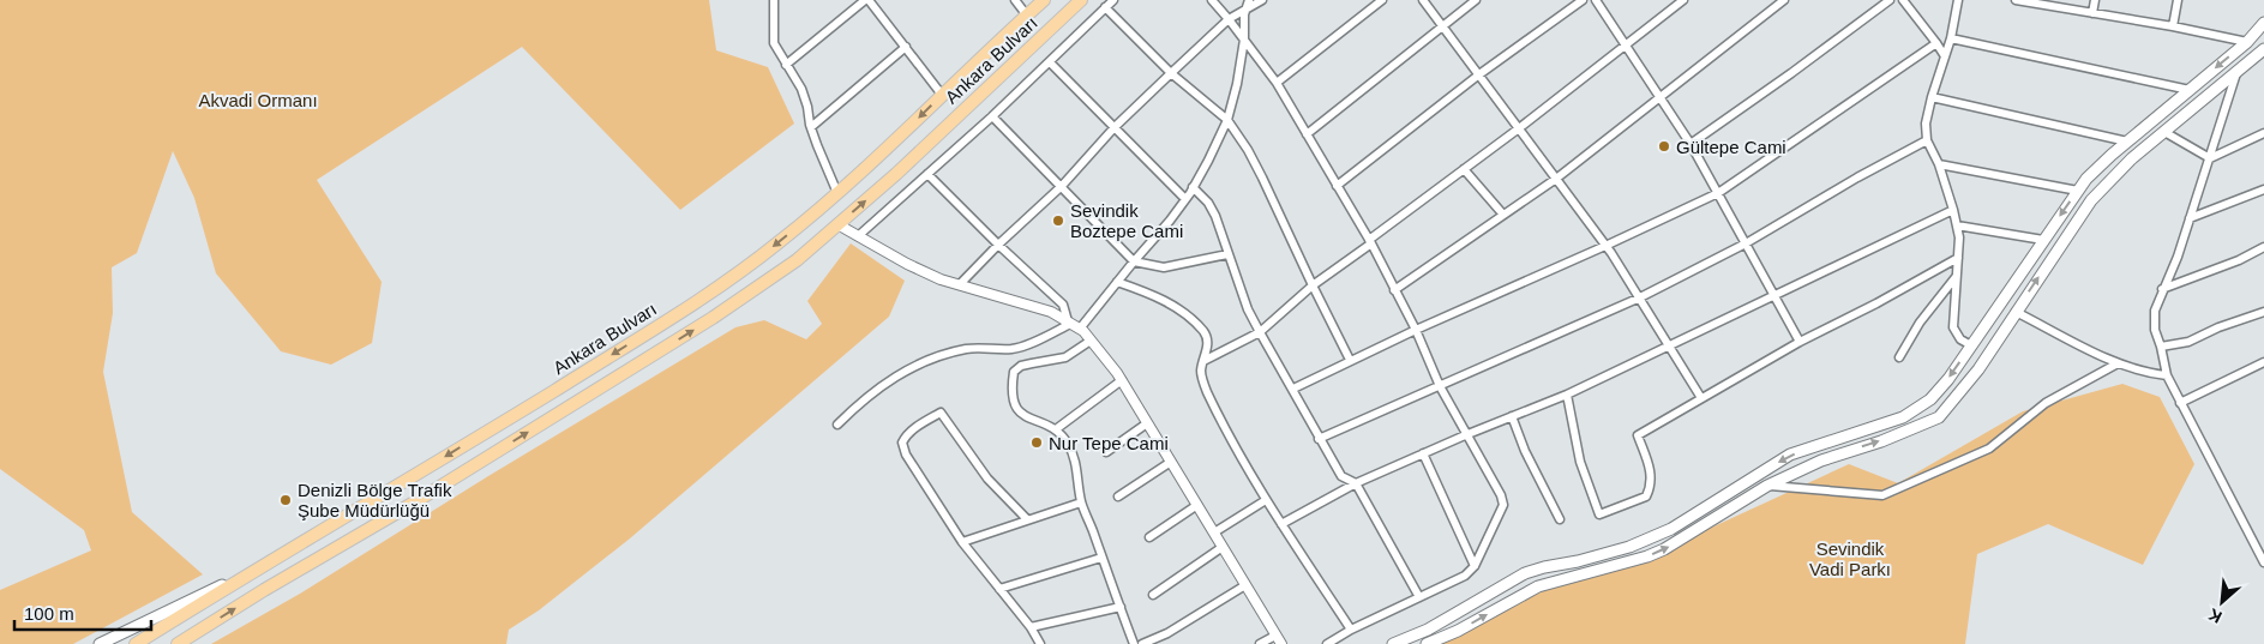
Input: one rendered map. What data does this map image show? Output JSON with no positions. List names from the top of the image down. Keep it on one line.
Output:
{"streets":{"main road":["Ankara Bulvarı"]},"parks":["Akvadi Ormanı","Sevindik Vadi Parkı"],"places":["Gültepe Cami","Sevindik Boztepe Cami","Nur Tepe Cami","Denizli Bölge Trafik Şube Müdürlüğü"],"scale_bar":"100 m","north":"bottom left"}
